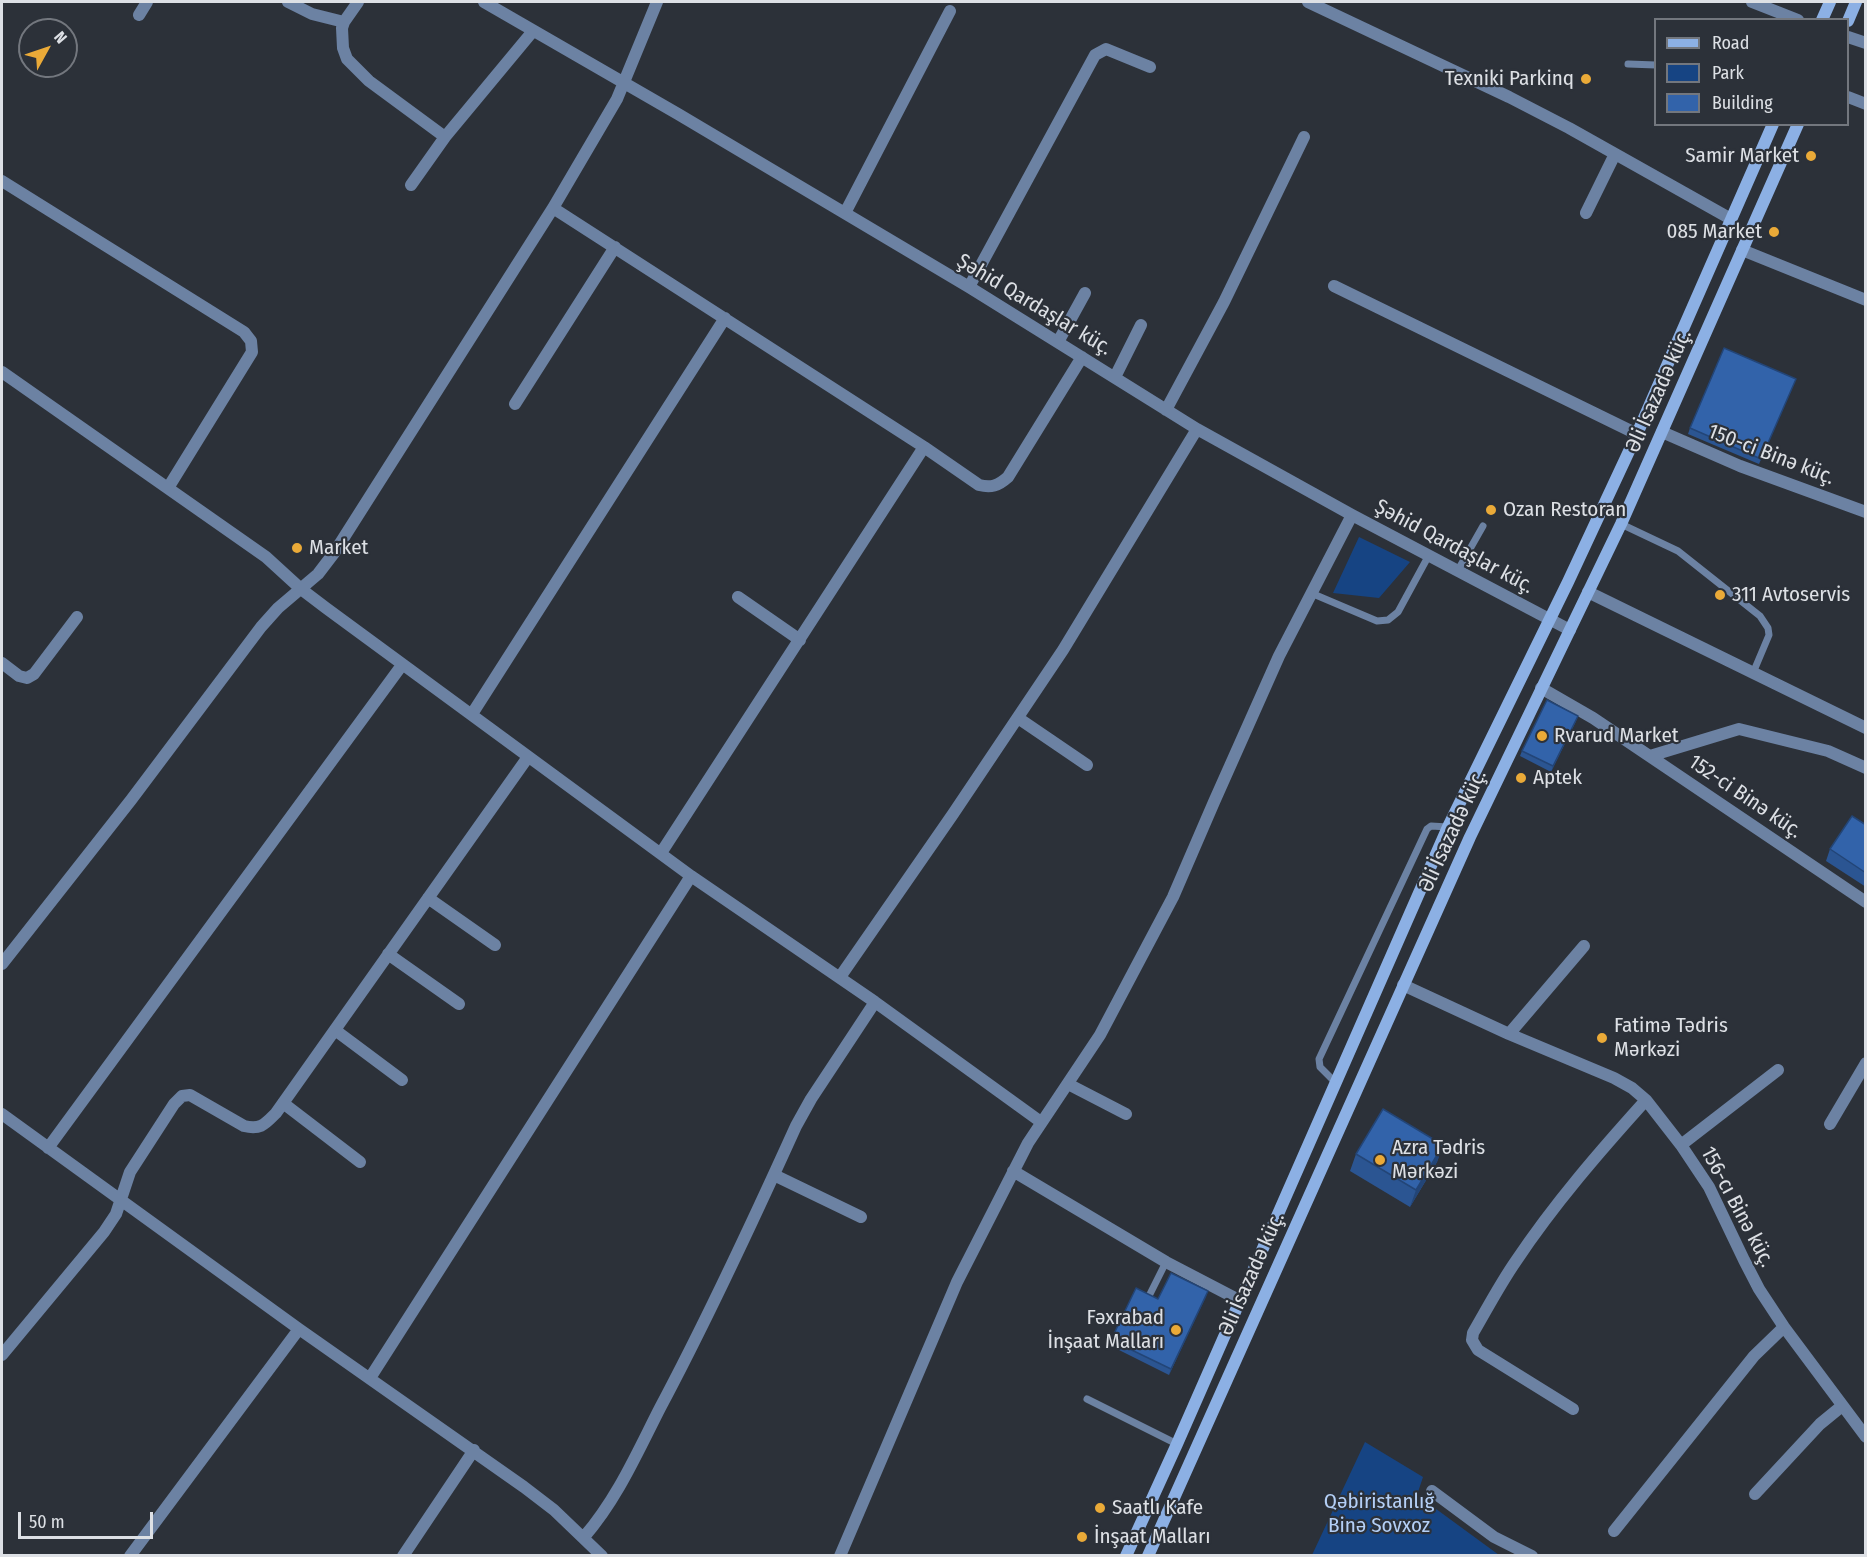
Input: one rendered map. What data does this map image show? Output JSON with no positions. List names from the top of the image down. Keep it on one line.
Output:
{"streets":{"main road":["Əli İsazadə küç."],"street":["Şəhid Qardaşlar küç.","150-ci Binə küç.","152-ci Binə küç.","156-cı Binə küç."]},"crossings":[["Şəhid Qardaşlar küç.","Əli İsazadə küç."],["Əli İsazadə küç.","150-ci Binə küç."],["Əli İsazadə küç.","152-ci Binə küç."],["Əli İsazadə küç.","156-cı Binə küç."]],"parks":["Qəbiristanlığ Binə Sovxoz"],"places":["Texniki Parkinq","Samir Market","085 Market","Ozan Restoran","Market","311 Avtoservis","Rvarud Market","Aptek","Fatimə Tədris Mərkəzi","Azra Tədris Mərkəzi","Fəxrabad İnşaat Malları","Saatlı Kafe","İnşaat Malları"],"legend":["Road","Park","Building"],"scale_bar":"50 m","north":"top right"}
